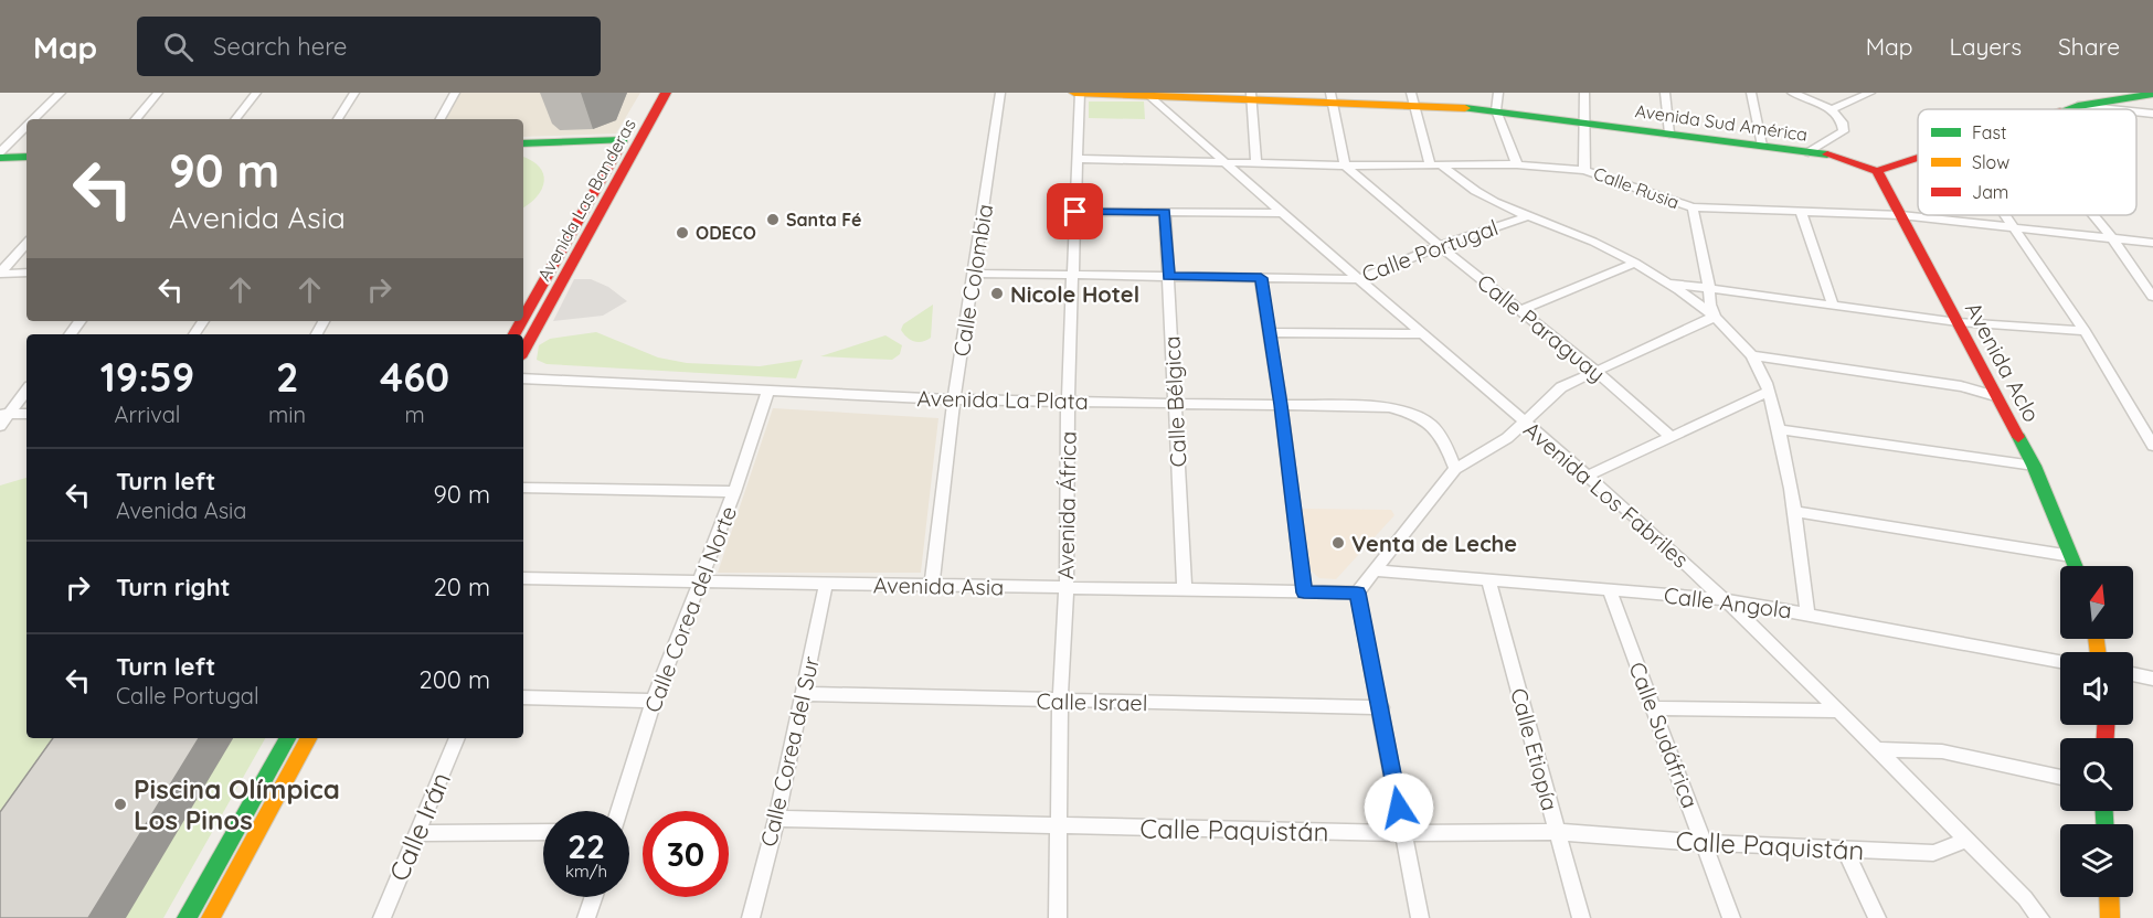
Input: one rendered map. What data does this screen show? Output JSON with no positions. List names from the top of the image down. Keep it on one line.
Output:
{"streets":{"main road":["Avenida Sud América","Avenida Las Banderas","Avenida Aclo"],"street":["Calle Rusia","Calle Portugal","Calle Colombia","Calle Paraguay","Avenida La Plata","Calle Bélgica","Avenida Los Fabriles","Avenida África","Avenida Asia","Calle Angola","Calle Corea del Norte","Calle Israel","Calle Sudáfrica","Calle Etiopía","Calle Corea del Sur","Calle Irán","Calle Paquistán"]},"crossings":[["Avenida Sud América","Avenida Aclo"],["Avenida Sud América","Avenida Los Fabriles"],["Avenida Sud América","Avenida África"],["Calle Rusia","Calle Paraguay"],["Calle Rusia","Avenida Aclo"],["Calle Rusia","Avenida Los Fabriles"],["Calle Rusia","Avenida África"],["Calle Portugal","Calle Colombia"],["Calle Portugal","Calle Paraguay"],["Calle Portugal","Calle Bélgica"],["Calle Portugal","Avenida Los Fabriles"],["Calle Portugal","Avenida África"],["Calle Colombia","Avenida La Plata"],["Calle Colombia","Avenida Asia"],["Avenida La Plata","Calle Bélgica"],["Avenida La Plata","Avenida África"],["Avenida La Plata","Calle Corea del Norte"],["Calle Bélgica","Avenida Asia"],["Avenida Los Fabriles","Calle Angola"],["Avenida Los Fabriles","Calle Paquistán"],["Avenida África","Avenida Asia"],["Avenida África","Calle Israel"],["Avenida África","Calle Paquistán"],["Avenida Asia","Calle Corea del Norte"],["Avenida Asia","Calle Corea del Sur"],["Calle Angola","Calle Sudáfrica"],["Calle Angola","Calle Etiopía"],["Calle Israel","Calle Corea del Sur"],["Calle Sudáfrica","Calle Paquistán"],["Calle Etiopía","Calle Paquistán"],["Calle Corea del Sur","Calle Paquistán"]],"places":["Santa Fé","ODECO","Nicole Hotel","Venta de Leche","Piscina Olímpica Los Pinos"],"legend":["Fast","Slow","Jam"],"north":"top","page":{"header":"Map","search":"Search here","nav":["Map","Layers","Share"],"turn":["90 m","Avenida Asia"],"eta":["19:59","Arrival","2","min","460","m"],"list":[{"name":"Turn left","note":"Avenida Asia","value":"90 m"},{"name":"Turn right","value":"20 m"},{"name":"Turn left","note":"Calle Portugal","value":"200 m"}],"speed":"22 km/h","limit":"30"}}
